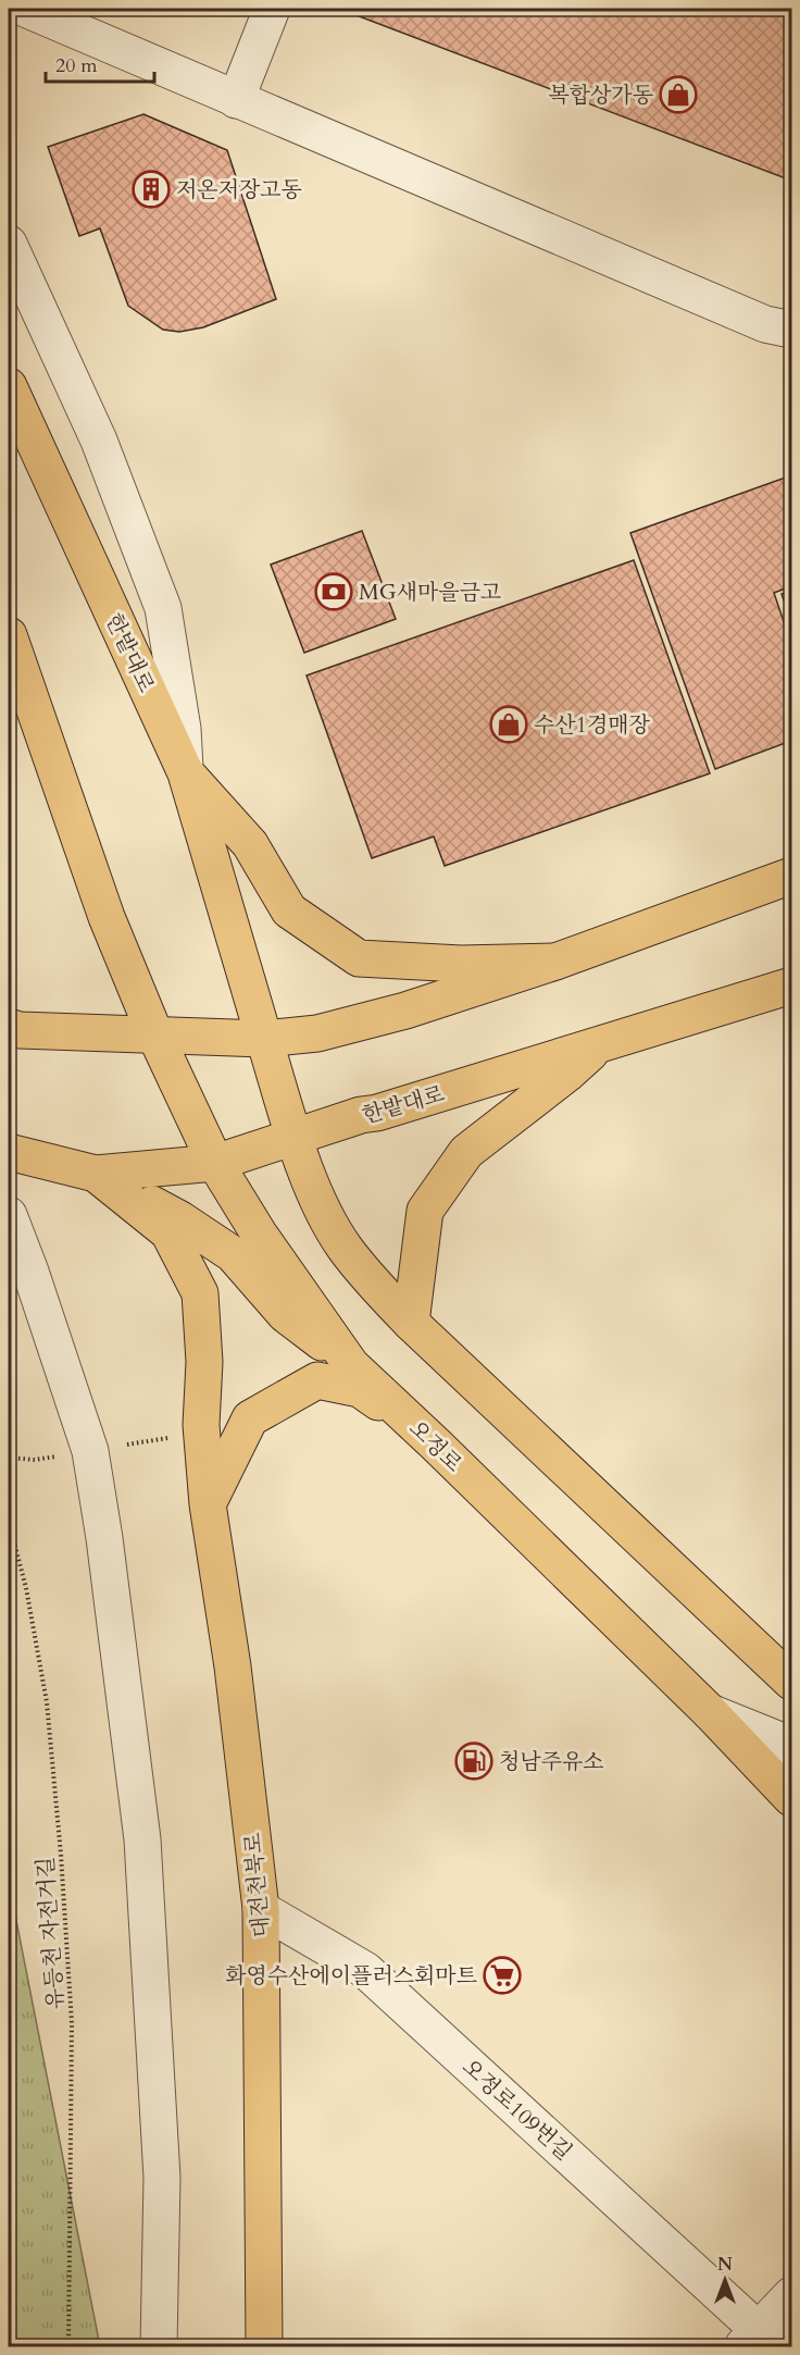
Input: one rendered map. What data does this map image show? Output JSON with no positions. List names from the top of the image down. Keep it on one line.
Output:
{"streets":{"main road":["한밭대로","오정로","대전천북로"],"street":["오정로109번길"],"path":["유등천 자전거길"]},"crossings":[["한밭대로","오정로"],["한밭대로","대전천북로"],["대전천북로","오정로109번길"]],"places":{"shop":["복합상가동","수산1경매장"],"building":["저온저장고동"],"bank":["MG새마을금고"],"fuel station":["청남주유소"],"supermarket":["화영수산에이플러스회마트"]},"scale_bar":"20 m","north":"top"}
